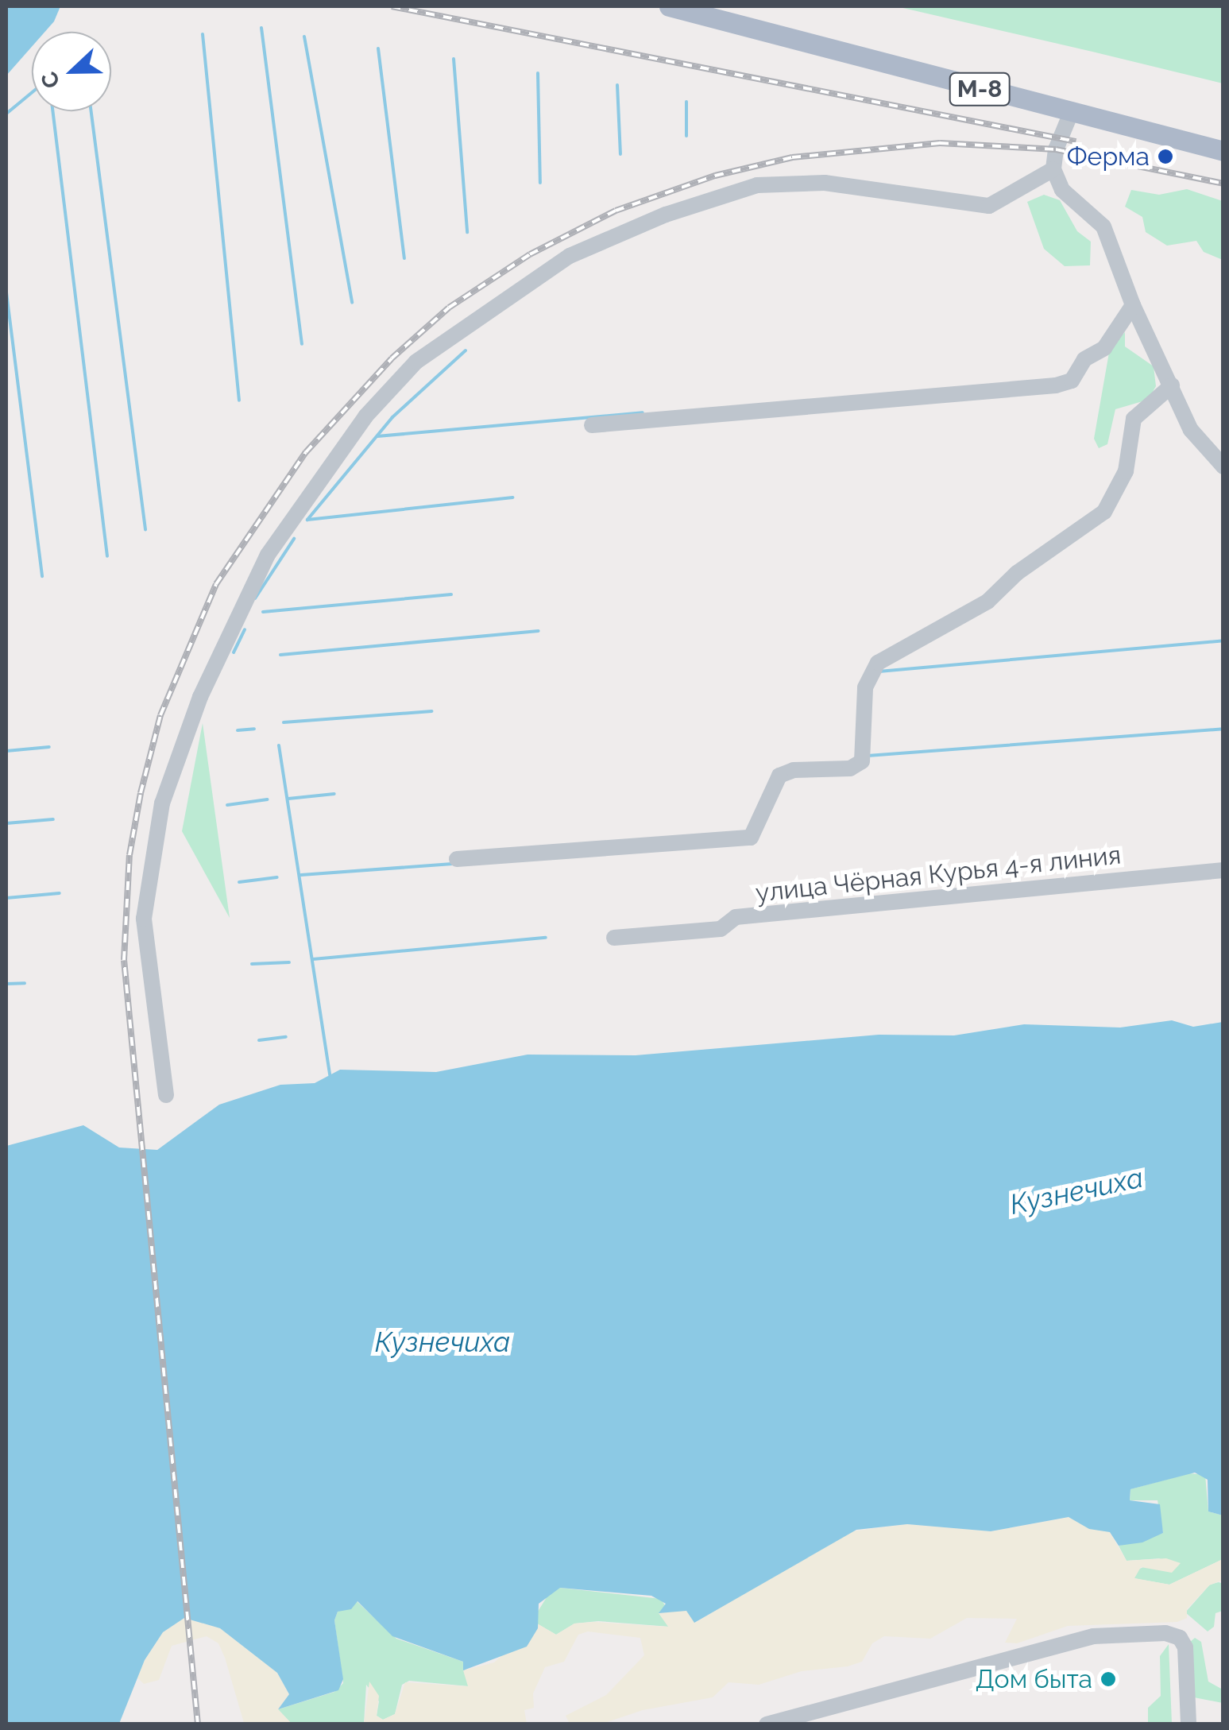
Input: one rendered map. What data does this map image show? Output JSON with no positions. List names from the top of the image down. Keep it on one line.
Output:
{"streets":{"main road":["М-8"],"street":["улица Чёрная Курья 4-я линия"]},"water":["Кузнечиха"],"places":["Ферма","Дом быта"],"north":"left"}
